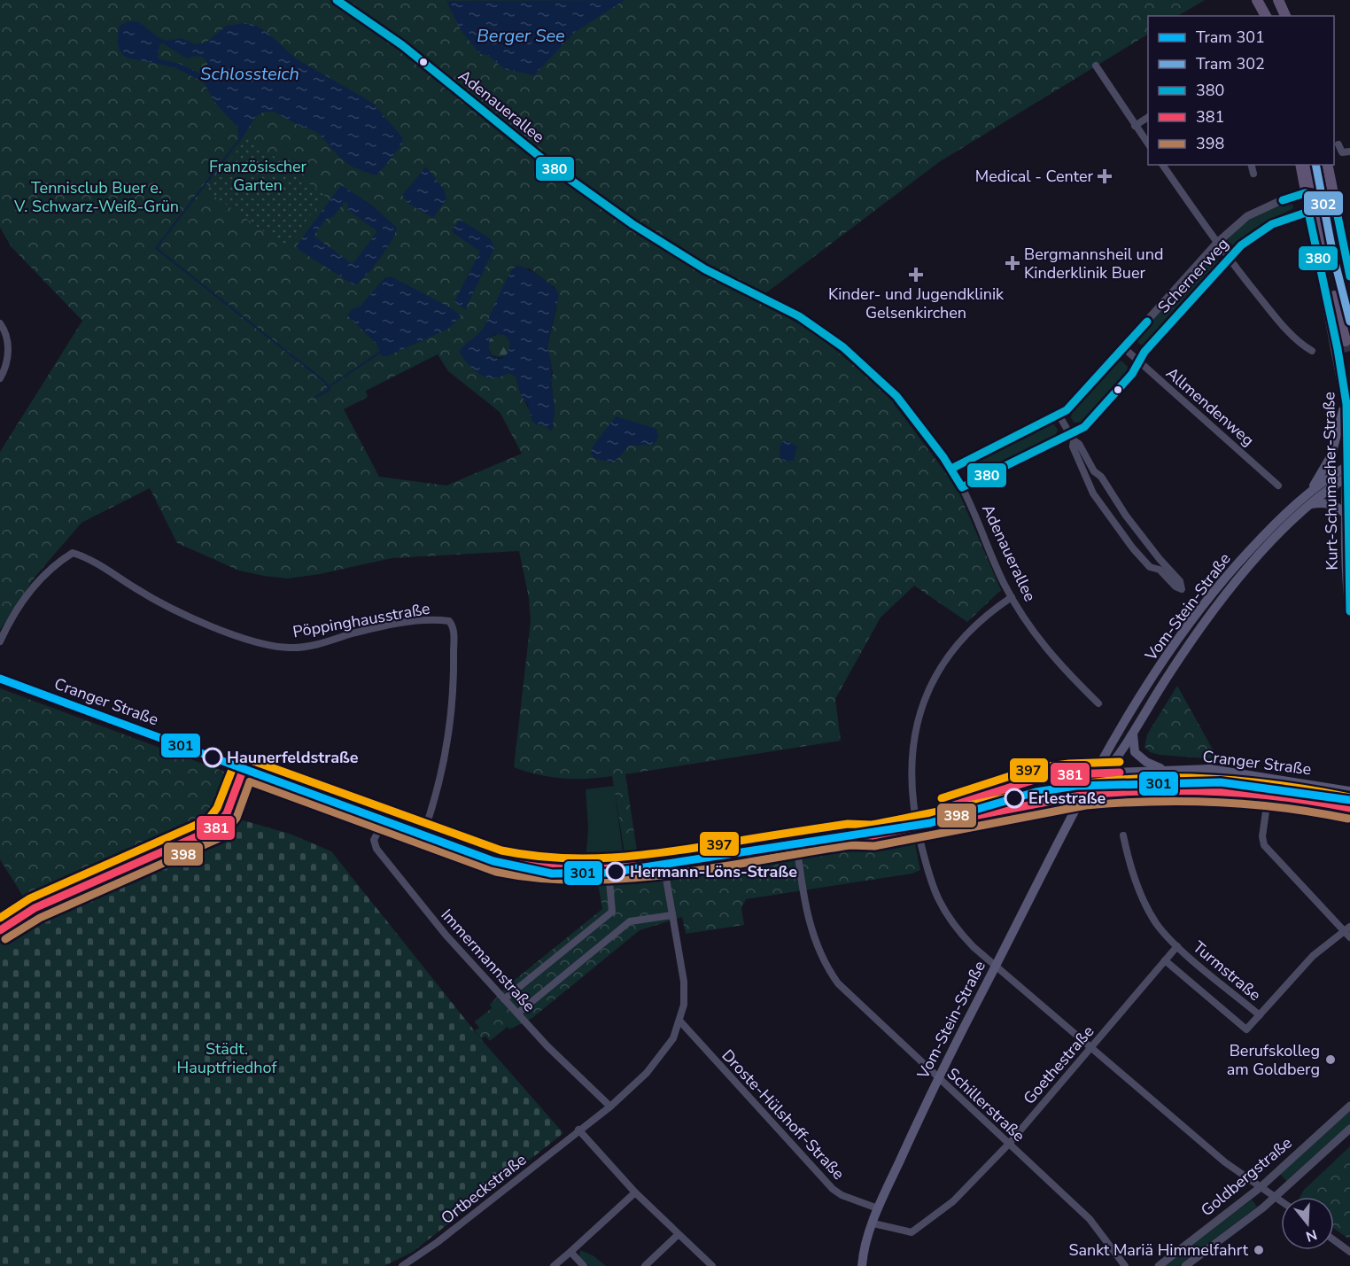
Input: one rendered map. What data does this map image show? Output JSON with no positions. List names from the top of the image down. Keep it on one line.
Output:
{"streets":{"main road":["Kurt-Schumacher-Straße","Vom-Stein-Straße","Cranger Straße"],"street":["Adenauerallee","Schernerweg","Allmendenweg","Pöppinghausstraße","Immermannstraße","Turmstraße","Goethestraße","Schillerstraße","Droste-Hülshoff-Straße","Goldbergstraße","Ortbeckstraße"]},"crossings":[["Adenauerallee","Schernerweg"],["Schernerweg","Allmendenweg"],["Schernerweg","Kurt-Schumacher-Straße"],["Kurt-Schumacher-Straße","Vom-Stein-Straße"],["Vom-Stein-Straße","Cranger Straße"],["Vom-Stein-Straße","Goethestraße"],["Vom-Stein-Straße","Schillerstraße"],["Vom-Stein-Straße","Droste-Hülshoff-Straße"],["Pöppinghausstraße","Cranger Straße"],["Cranger Straße","Immermannstraße"],["Cranger Straße","Schillerstraße"],["Turmstraße","Goethestraße"],["Goethestraße","Schillerstraße"]],"water":["Berger See","Schlossteich"],"parks":["Französischer Garten","Tennisclub Buer e. V. Schwarz-Weiß-Grün","Städt. Hauptfriedhof"],"places":{"health":["Medical - Center","Bergmannsheil und Kinderklinik Buer","Kinder- und Jugendklinik Gelsenkirchen"],"other":["Haunerfeldstraße","Erlestraße","Hermann-Löns-Straße","Berufskolleg am Goldberg","Sankt Mariä Himmelfahrt"]},"lines":["transit line 380","tram line 302","tram line 301","transit line 397","transit line 381","transit line 398"],"legend":["Tram 301","Tram 302","380","381","398"],"north":"bottom"}
